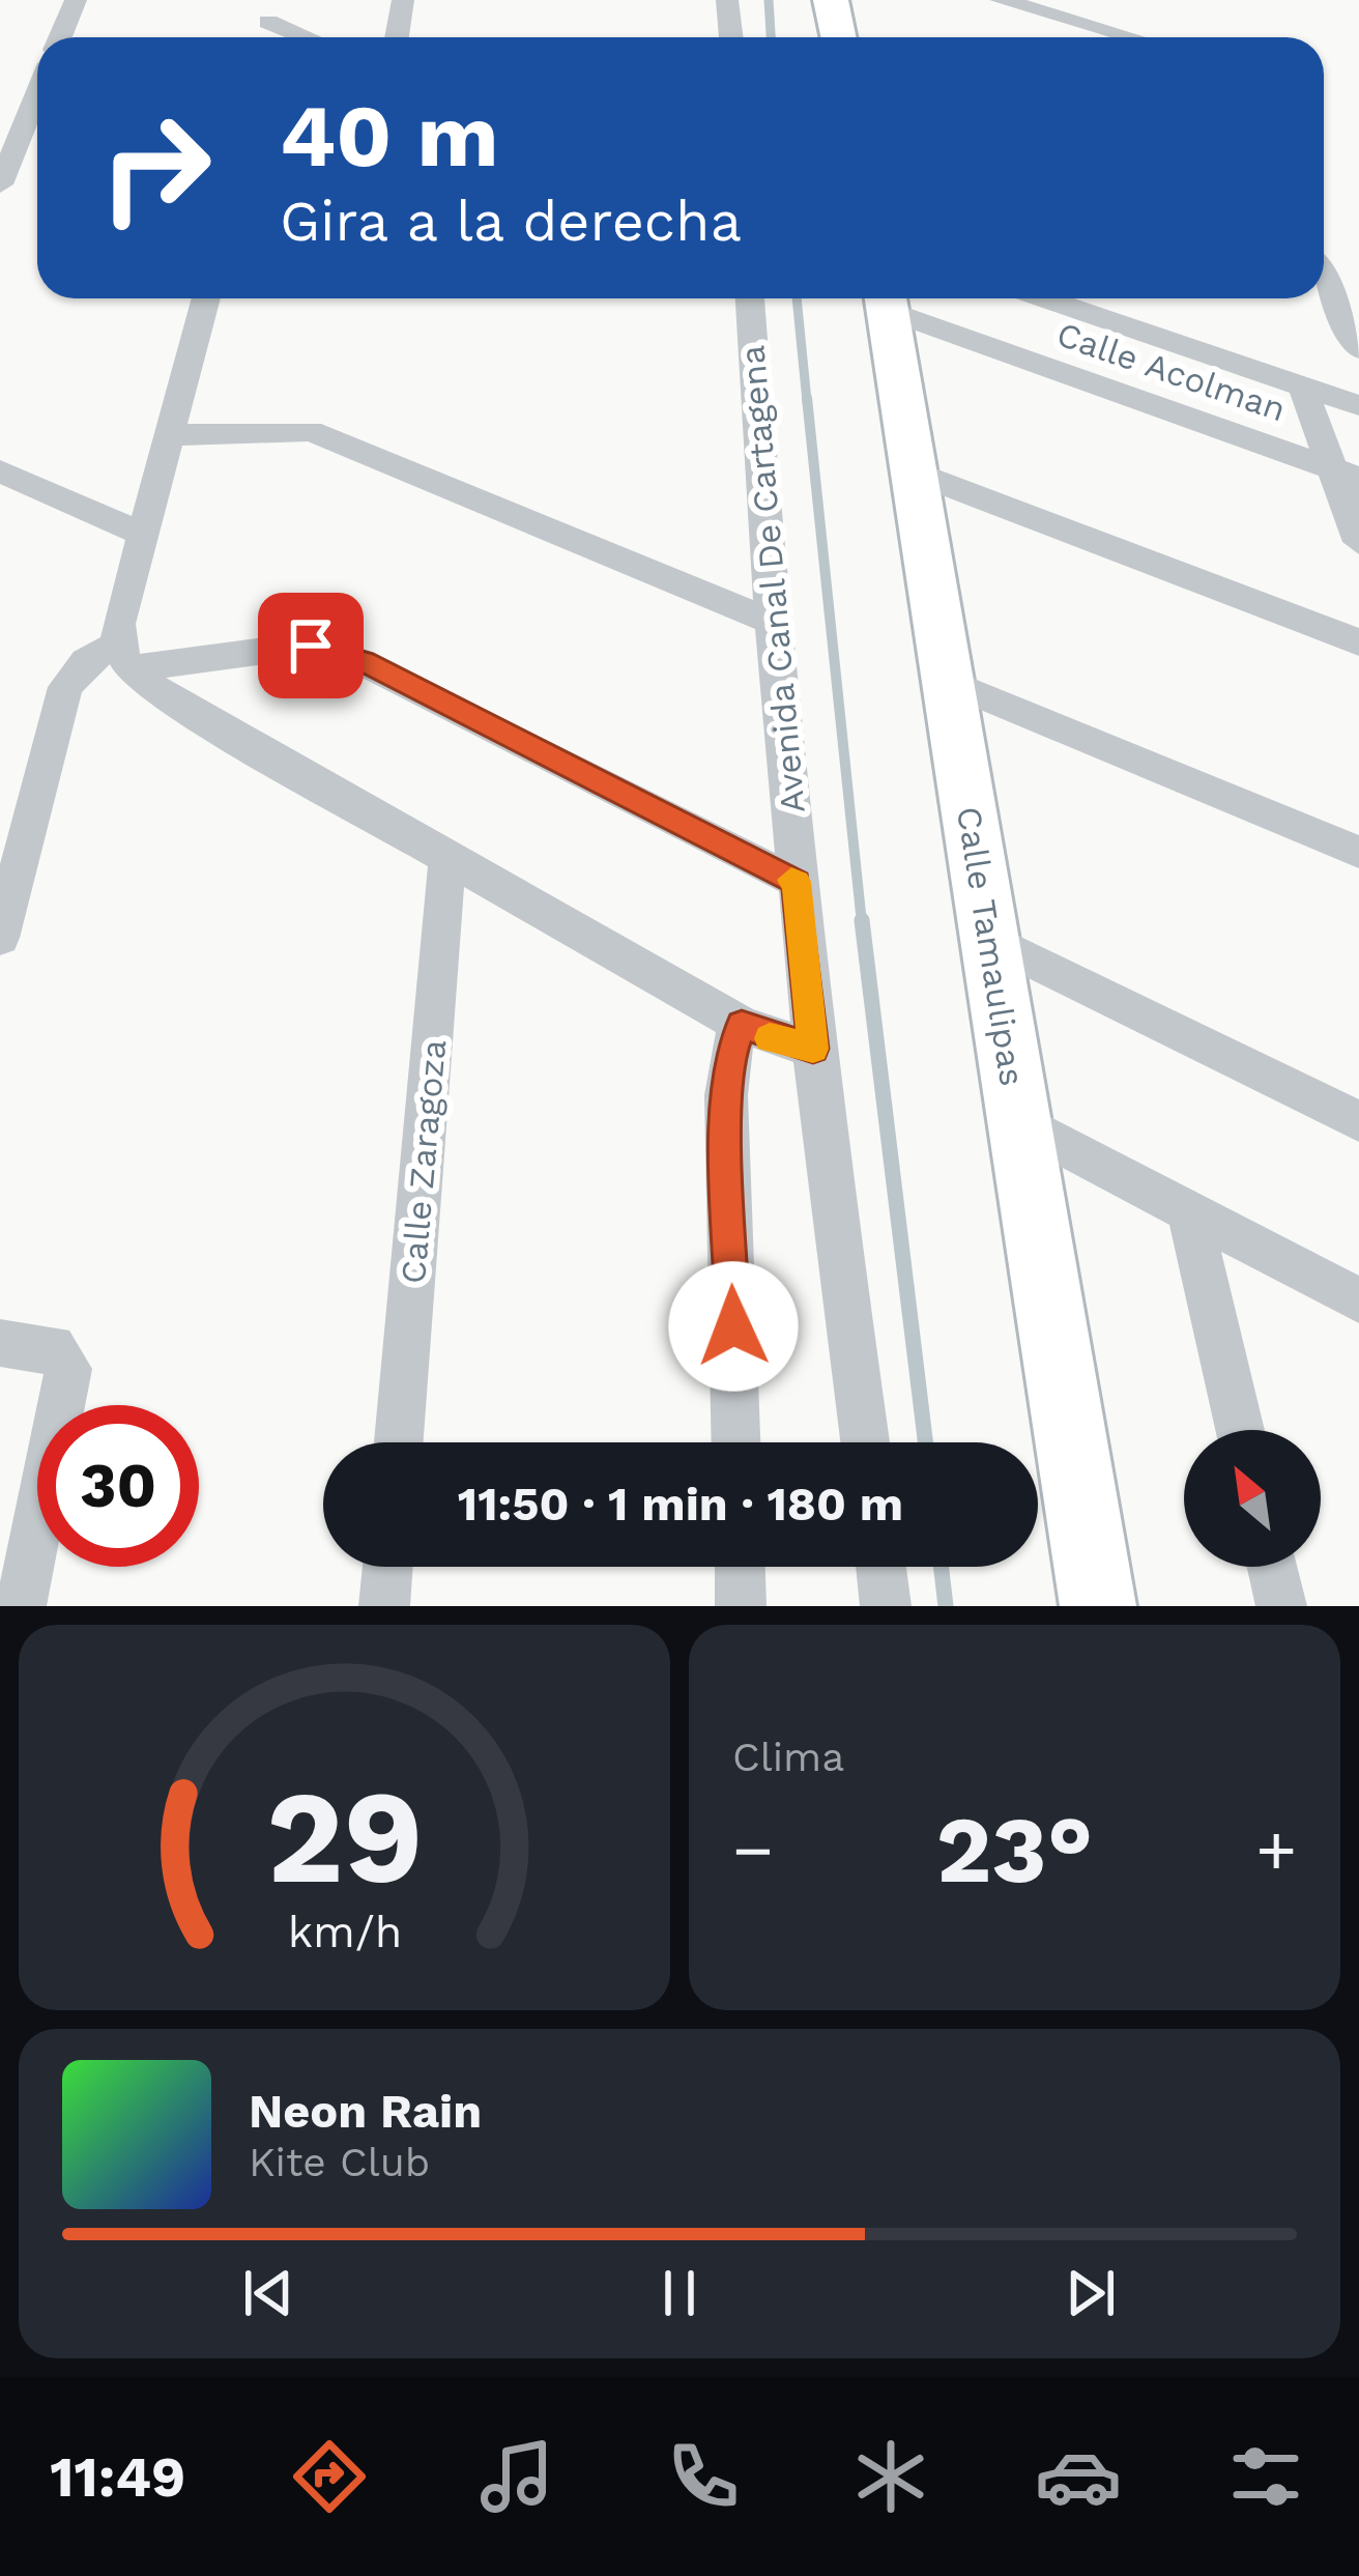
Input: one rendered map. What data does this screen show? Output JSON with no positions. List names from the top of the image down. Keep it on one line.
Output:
{"streets":{"street":["Calle Acolman","Avenida Canal De Cartagena","Calle Tamaulipas","Calle Zaragoza"]},"crossings":[["Calle Acolman","Calle Tamaulipas"]],"north":"top left","page":{"turn":["40 m","Gira a la derecha"],"limit":"30","trip":"11:50 · 1 min · 180 m","tile":"Clima","heat":["−","23°","+"],"song":["Neon Rain","Kite Club"],"tabs":"11:49","gauge":["29","km/h"]}}
